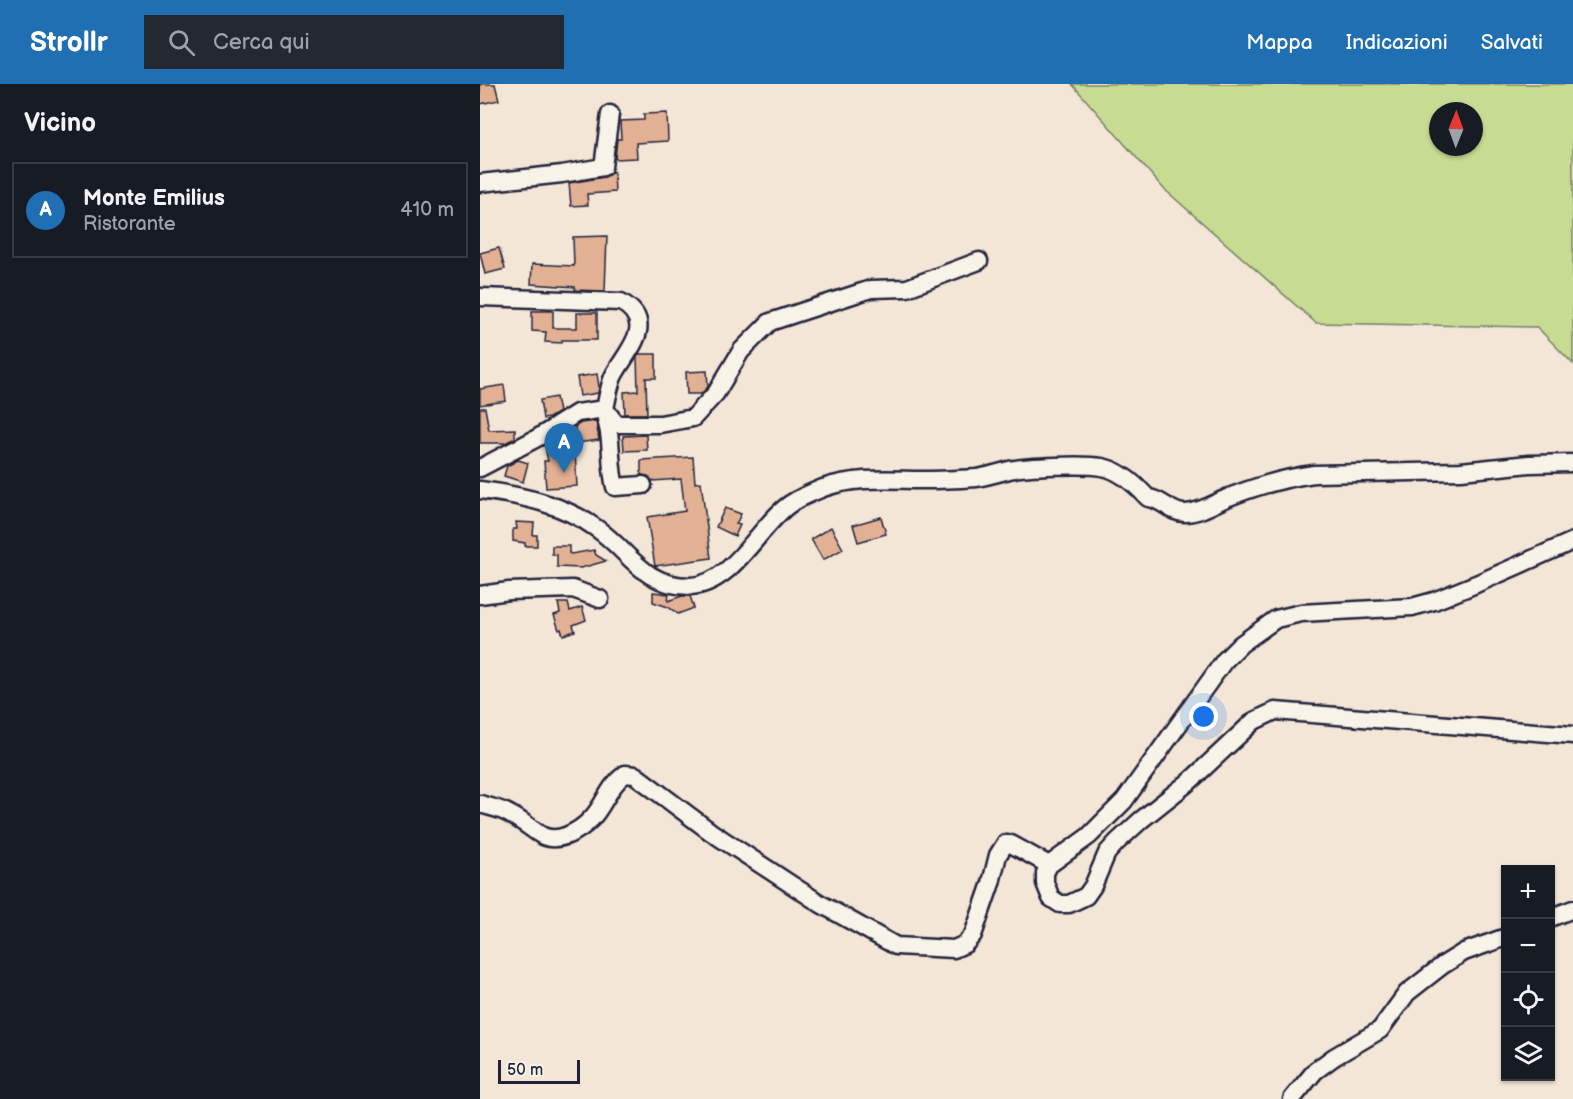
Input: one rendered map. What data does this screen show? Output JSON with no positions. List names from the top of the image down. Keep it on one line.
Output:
{"scale_bar":"50 m","north":"top","page":{"header":"Strollr","search":"Cerca qui","nav":["Mappa","Indicazioni","Salvati"],"heading":"Vicino","list":[{"mark":"A","name":"Monte Emilius","note":"Ristorante","value":"410 m"}],"pins":"A","map_buttons":["+","−"],"scale":"50 m"}}
